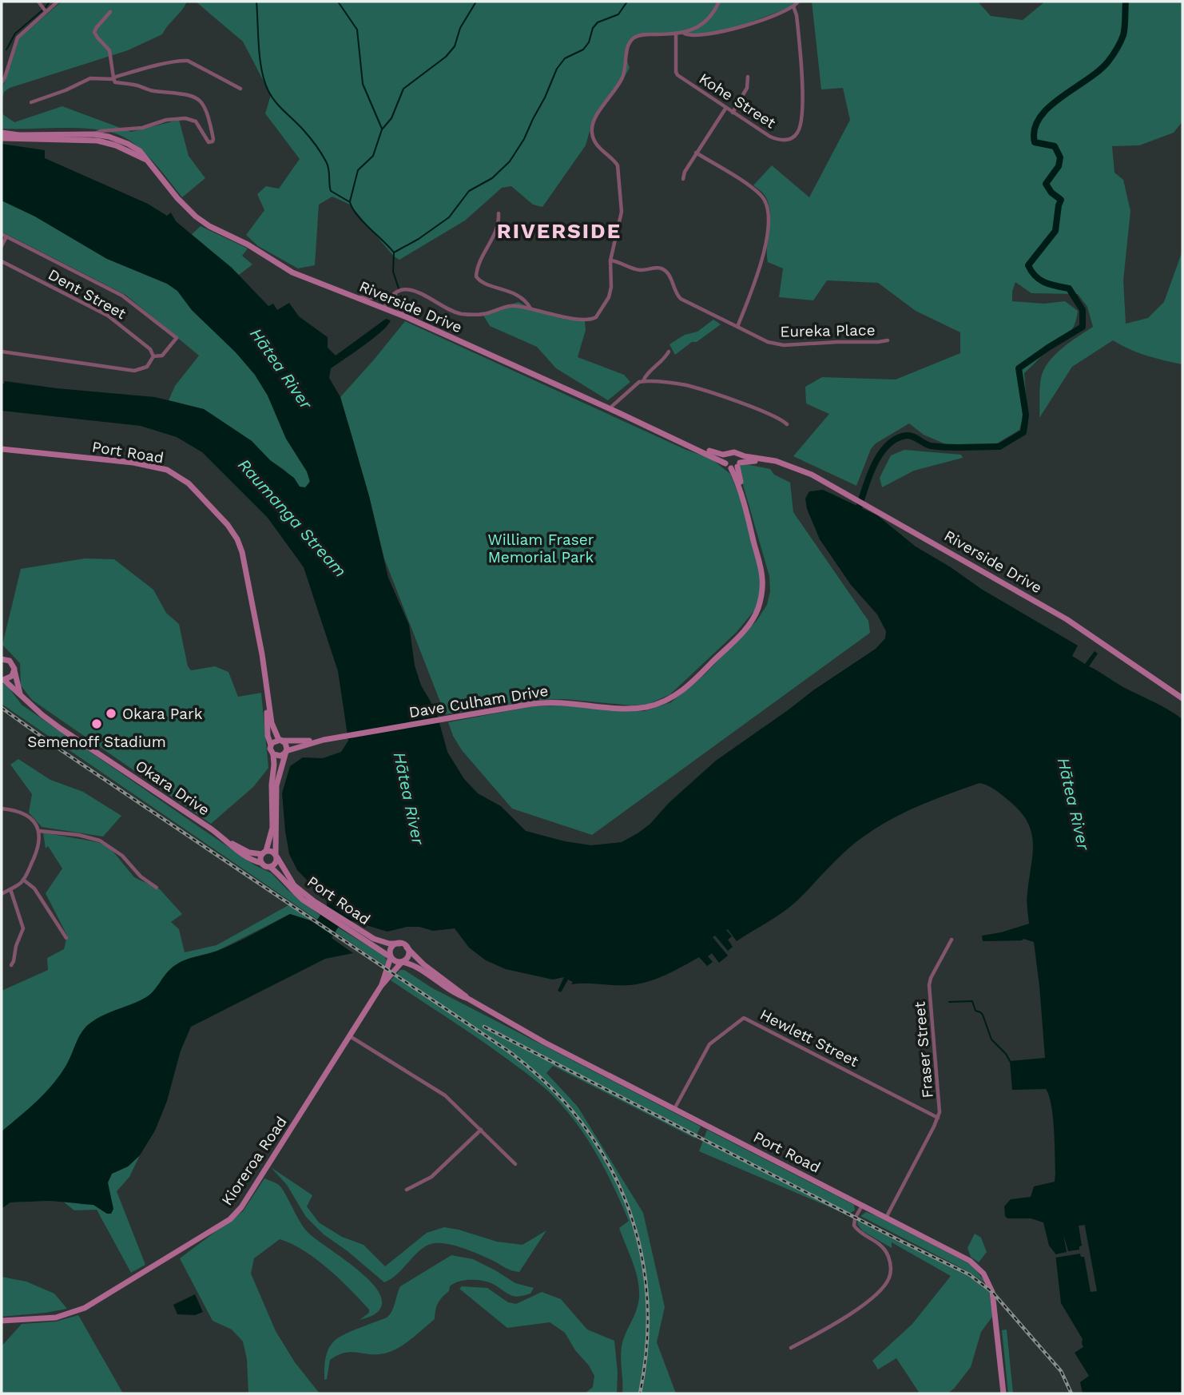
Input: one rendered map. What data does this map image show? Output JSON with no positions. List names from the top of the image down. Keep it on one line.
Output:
{"streets":{"main road":["Riverside Drive","Port Road","Dave Culham Drive","Okara Drive","Kioreroa Road"],"street":["Kohe Street","Dent Street","Eureka Place","Hewlett Street","Fraser Street"]},"crossings":[["Riverside Drive","Dave Culham Drive"],["Port Road","Dave Culham Drive"],["Port Road","Okara Drive"],["Port Road","Hewlett Street"],["Port Road","Fraser Street"],["Port Road","Kioreroa Road"],["Hewlett Street","Fraser Street"]],"districts":["RIVERSIDE"],"water":["Hātea River","Raumanga Stream"],"parks":["William Fraser Memorial Park"],"places":["Okara Park","Semenoff Stadium"]}
